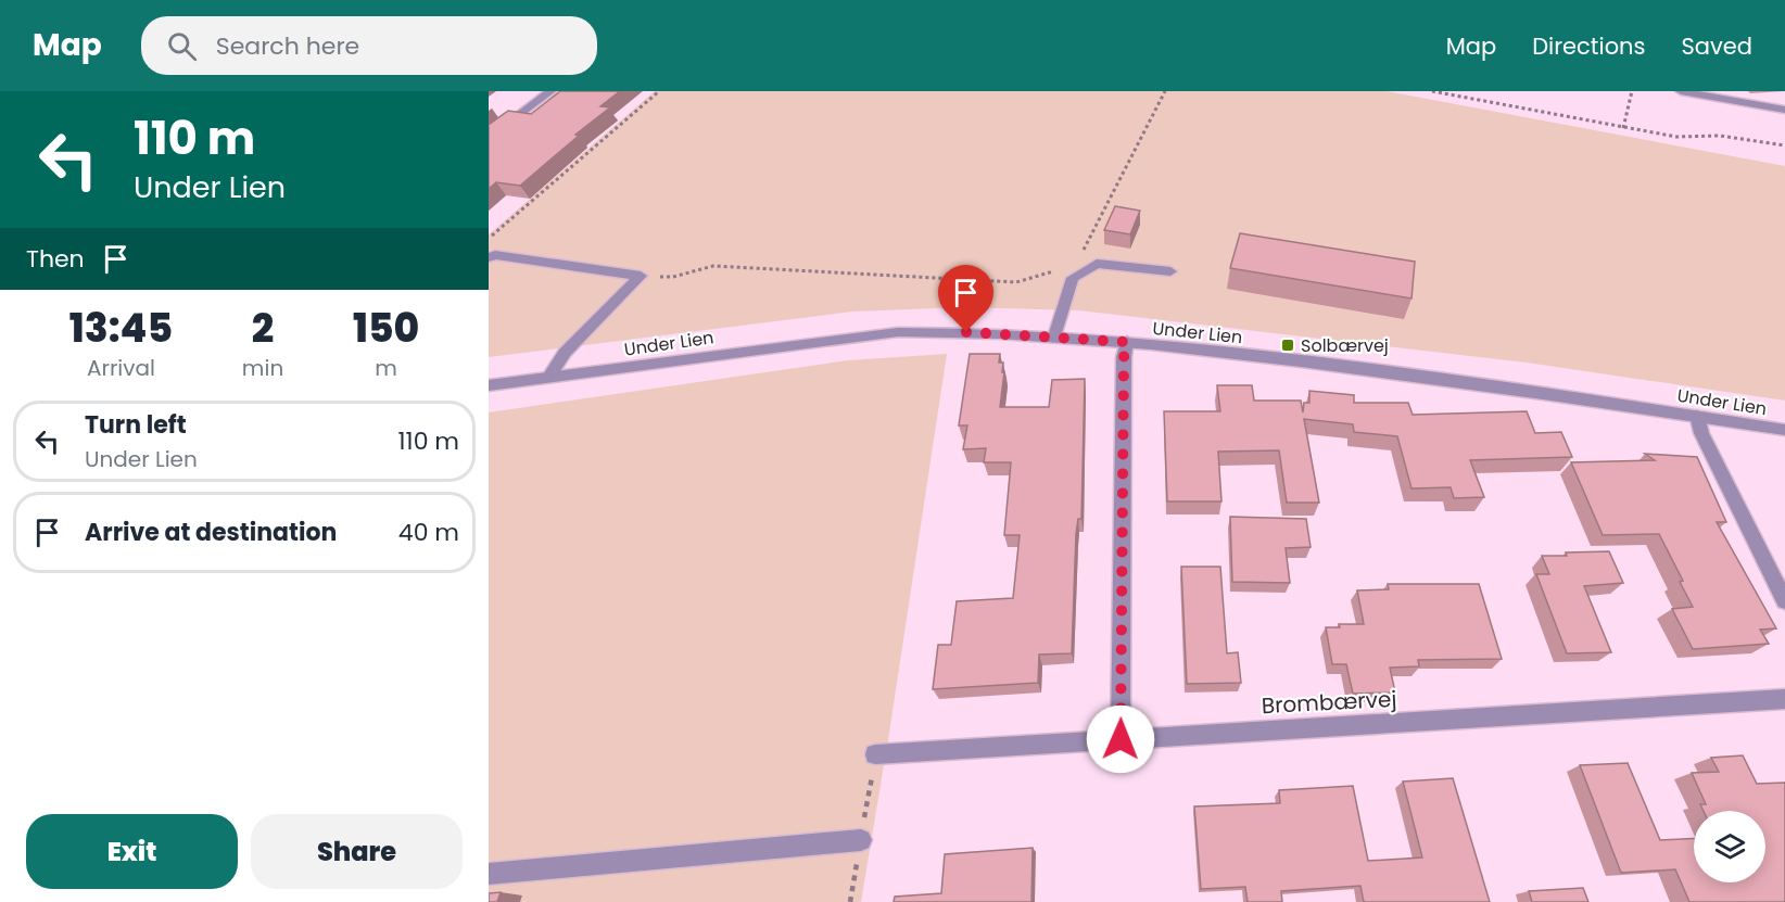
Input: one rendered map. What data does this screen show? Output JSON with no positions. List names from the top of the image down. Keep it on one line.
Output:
{"streets":{"street":["Under Lien","Brombærvej"]},"places":{"transit":["Solbærvej"]},"page":{"header":"Map","search":"Search here","nav":["Map","Directions","Saved"],"turn":["110 m","Under Lien"],"then":"Then","eta":["13:45","Arrival","2","min","150","m"],"list":[{"name":"Turn left","note":"Under Lien","value":"110 m"},{"name":"Arrive at destination","value":"40 m"}],"buttons":["Exit","Share"]}}
